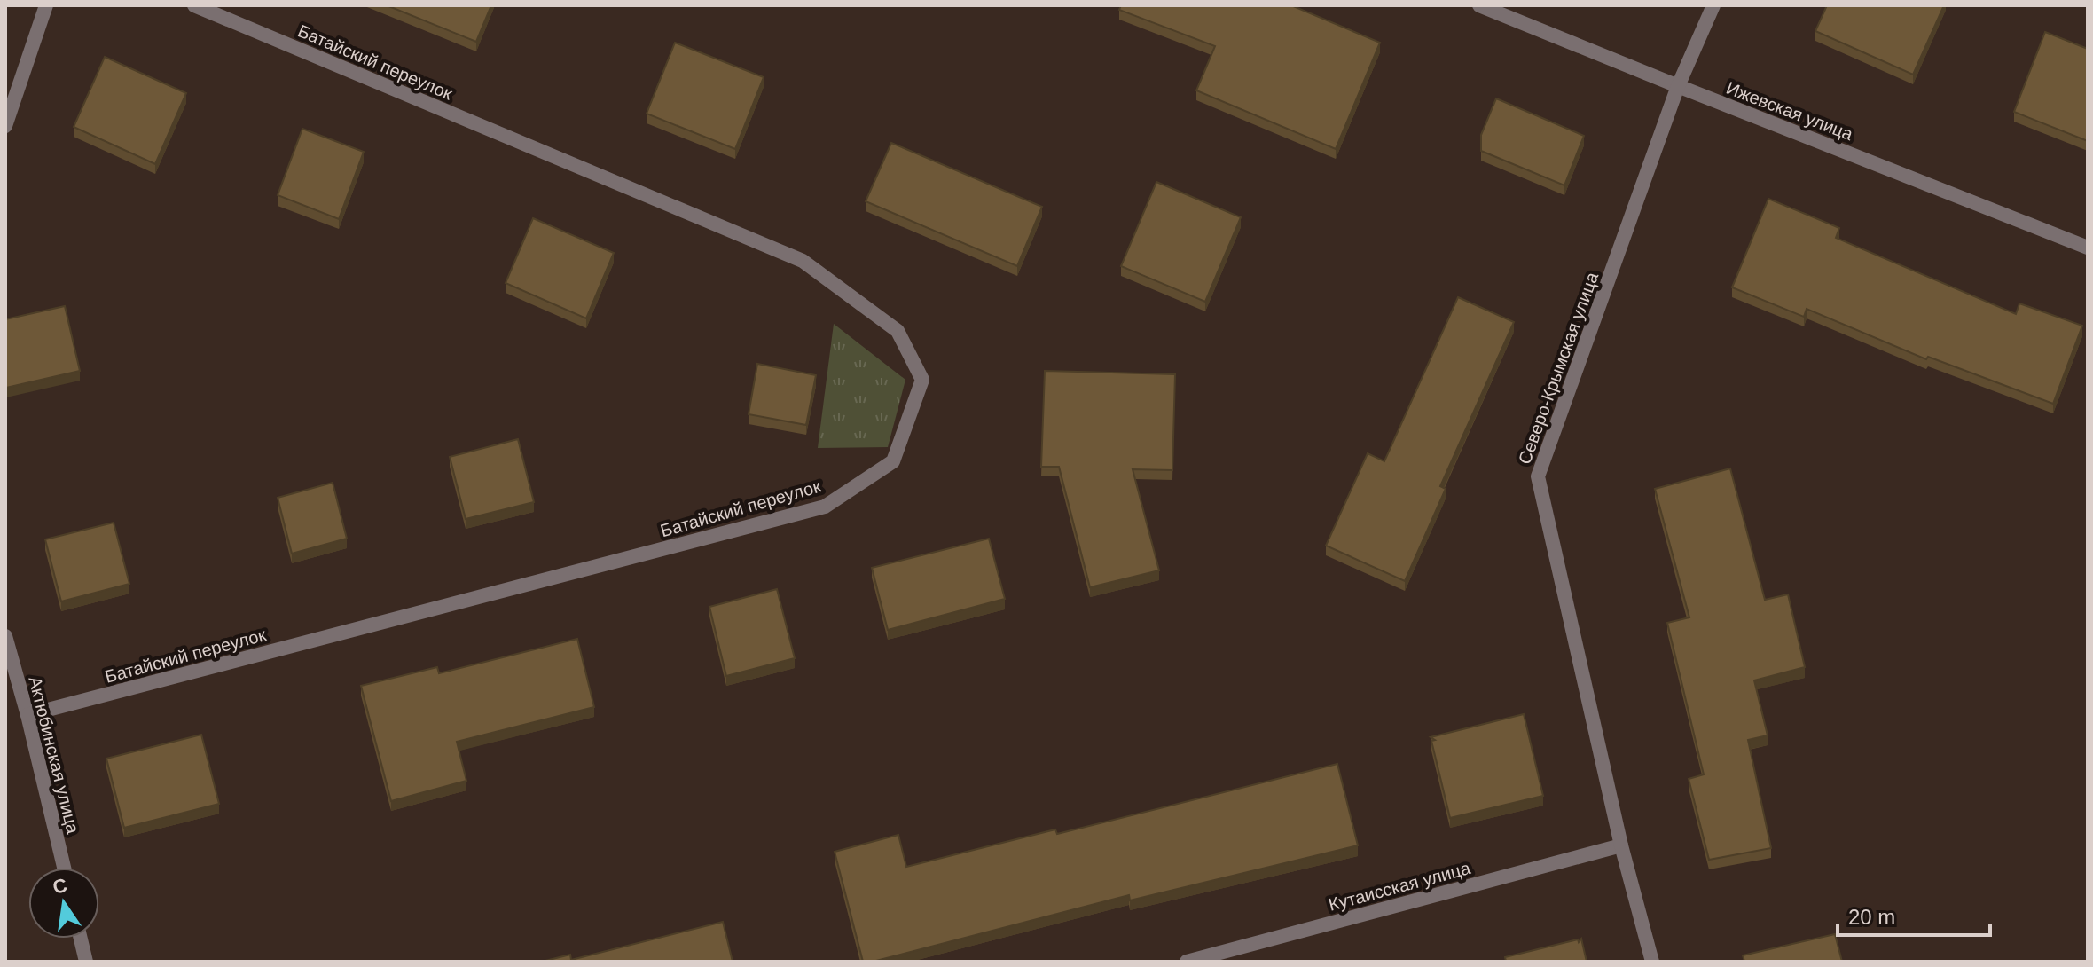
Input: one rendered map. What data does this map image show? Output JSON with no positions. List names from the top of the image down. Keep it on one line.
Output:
{"streets":{"street":["Батайский переулок","Ижевская улица","Северо-Крымская улица","Актюбинская улица","Кутаисская улица"]},"crossings":[["Батайский переулок","Актюбинская улица"],["Ижевская улица","Северо-Крымская улица"],["Северо-Крымская улица","Кутаисская улица"]],"scale_bar":"20 m","north":"top"}
